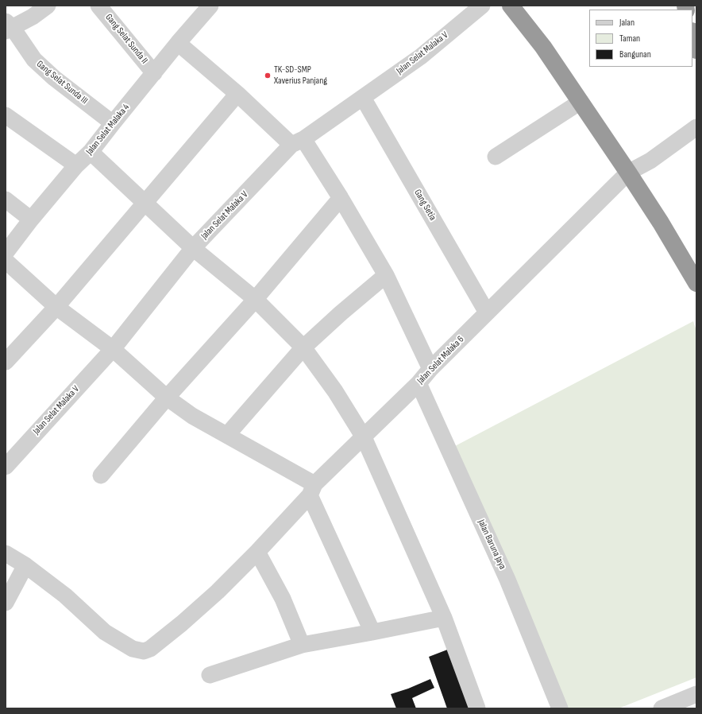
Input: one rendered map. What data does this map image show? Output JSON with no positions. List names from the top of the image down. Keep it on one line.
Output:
{"streets":{"street":["Gang Selat Sunda II","Jalan Selat Malaka V","Gang Selat Sunda III","Jalan Selat Malaka 4","Gang Setia","Jalan Selat Malaka 6","Jalan Baruna Jaya"]},"crossings":[["Gang Selat Sunda II","Jalan Selat Malaka 4"],["Jalan Selat Malaka V","Gang Setia"],["Gang Selat Sunda III","Jalan Selat Malaka 4"],["Gang Setia","Jalan Selat Malaka 6"],["Jalan Selat Malaka 6","Jalan Baruna Jaya"]],"places":["TK-SD-SMP Xaverius Panjang"],"legend":["Jalan","Taman","Bangunan"]}
